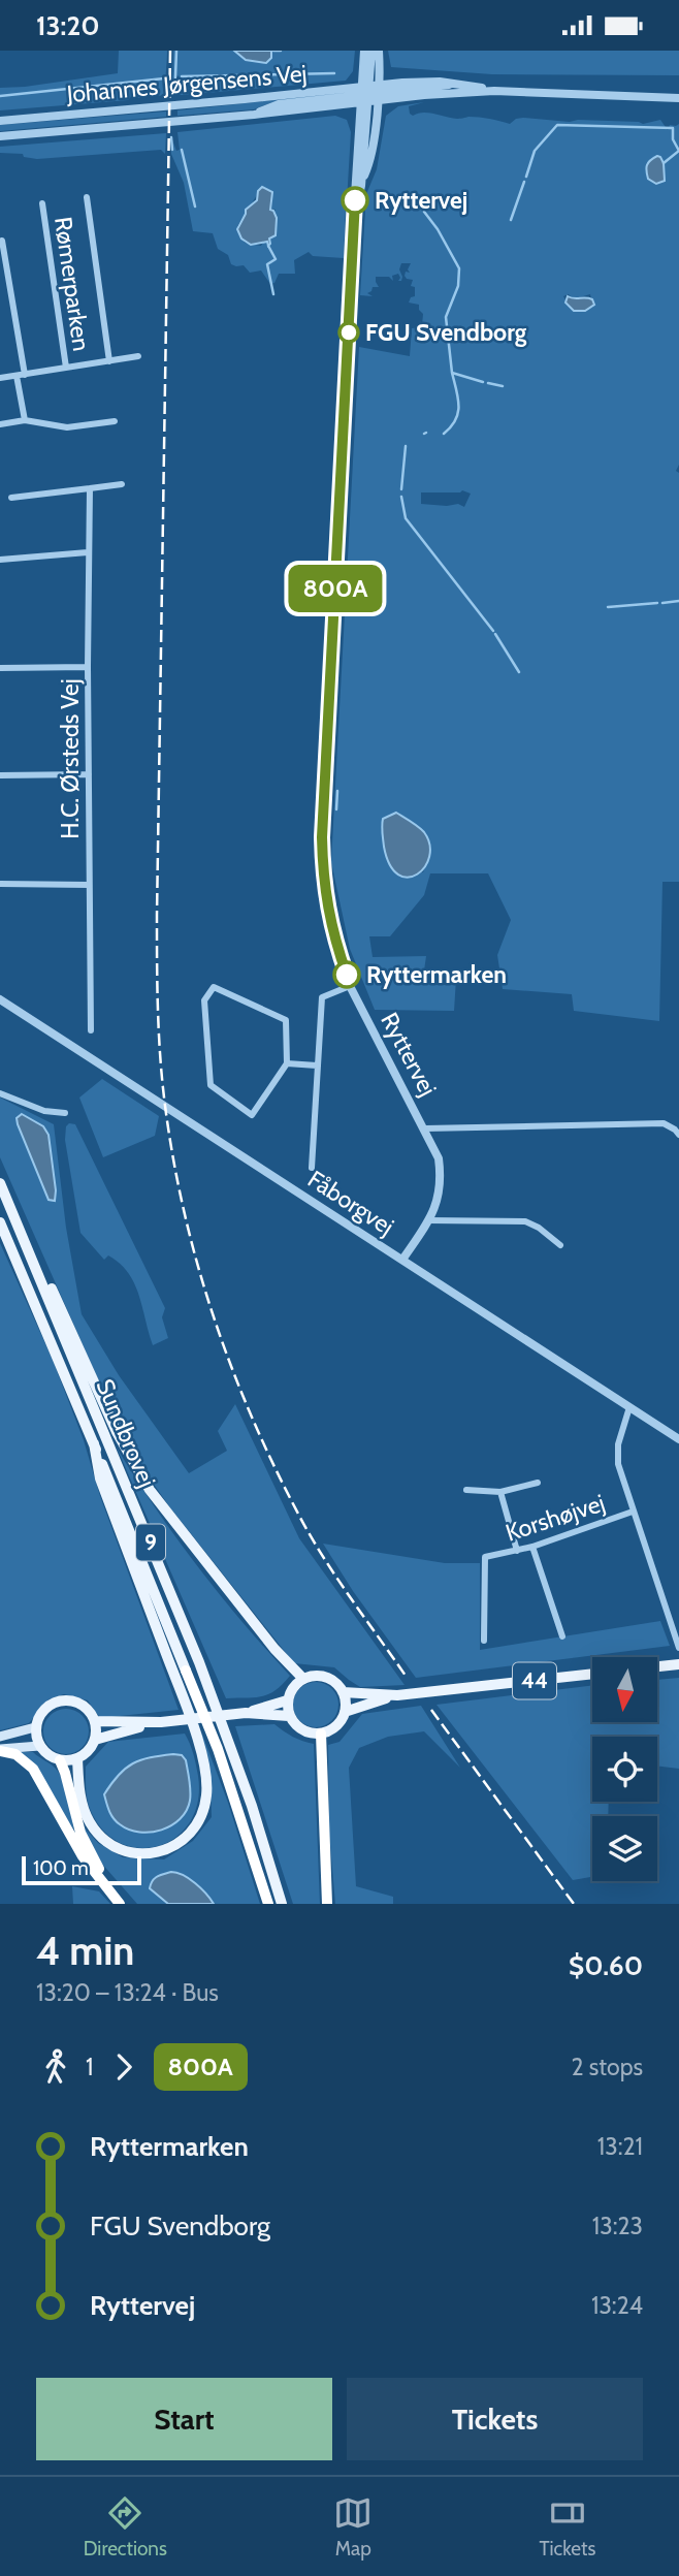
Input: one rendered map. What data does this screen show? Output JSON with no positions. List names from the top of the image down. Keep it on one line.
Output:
{"streets":{"highway":["9"],"main road":["Sundbrovej","44"],"street":["Johannes Jørgensens Vej","Rømerparken","H.C. Ørsteds Vej","Ryttervej","Fåborgvej","Korshøjvej"]},"crossings":[["Johannes Jørgensens Vej","Ryttervej"],["Ryttervej","Fåborgvej"],["Sundbrovej","9"]],"places":["Ryttervej","FGU Svendborg","Ryttermarken"],"lines":["bus line 800A"],"scale_bar":"100 m","north":"bottom","page":{"status":"13:20","on_map":"800A","scale":"100 m","heading":["4 min","13:20 – 13:24 · Bus","$0.60"],"legs":["1","800A","2 stops"],"list":[{"name":"Ryttermarken","value":"13:21"},{"name":"FGU Svendborg","value":"13:23"},{"name":"Ryttervej","value":"13:24"}],"buttons":["Start","Tickets"],"tabs":["Directions","Map","Tickets"]}}
